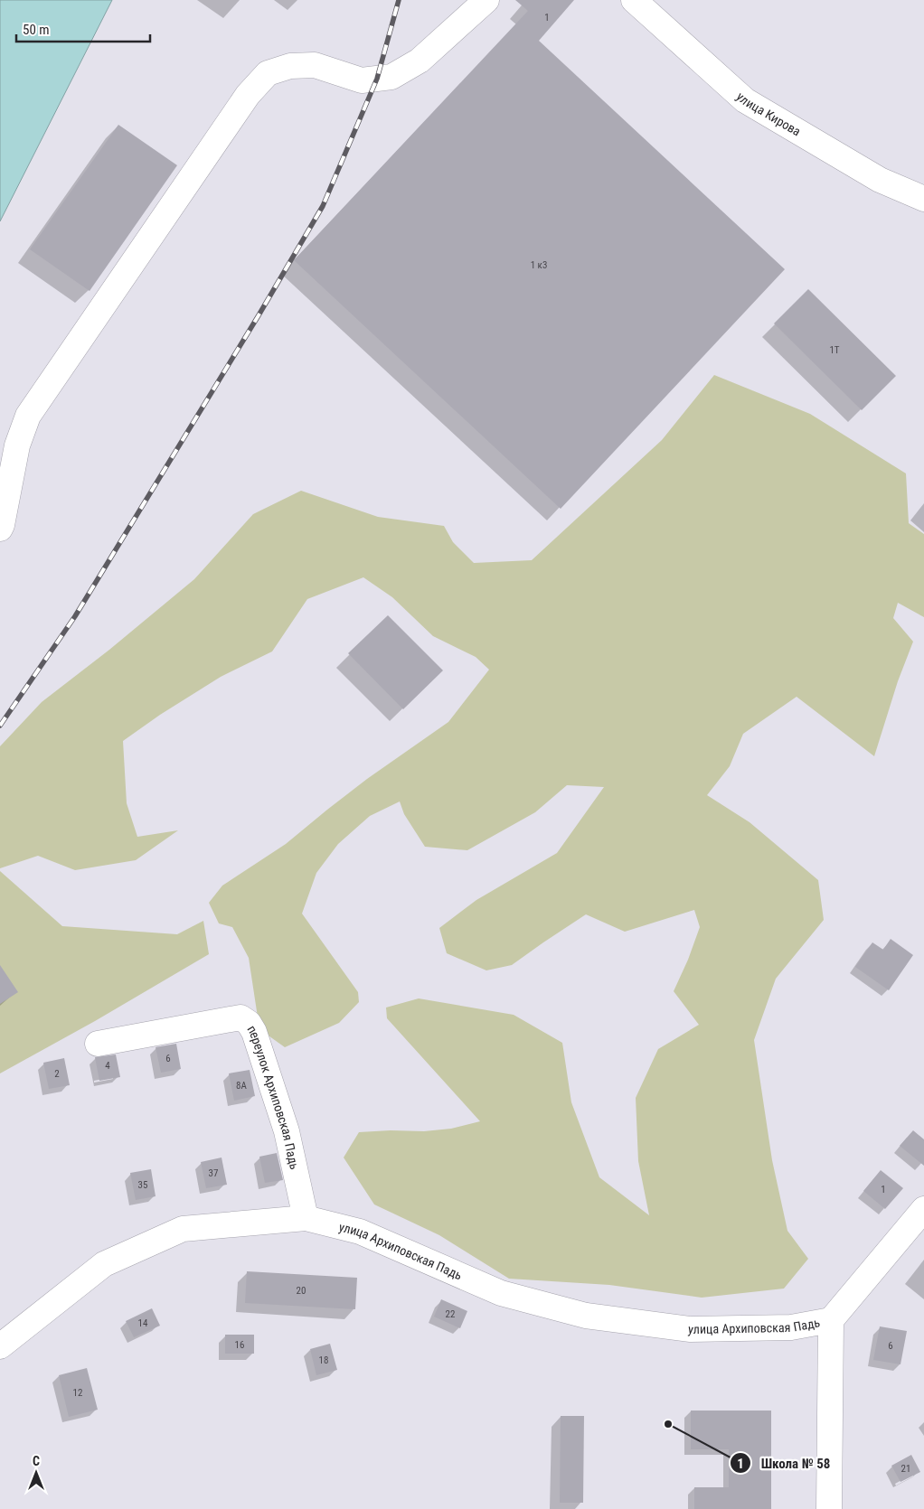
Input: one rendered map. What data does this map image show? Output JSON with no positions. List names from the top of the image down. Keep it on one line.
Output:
{"streets":{"street":["улица Кирова","переулок Архиповская Падь","улица Архиповская Падь"]},"crossings":[["переулок Архиповская Падь","улица Архиповская Падь"]],"places":["Школа № 58"],"house_numbers":["1","1 к3","1Т","6","4","2","8А","37","35","1","20","22","14","16","6","18","12","21"],"scale_bar":"50 m","north":"top"}
